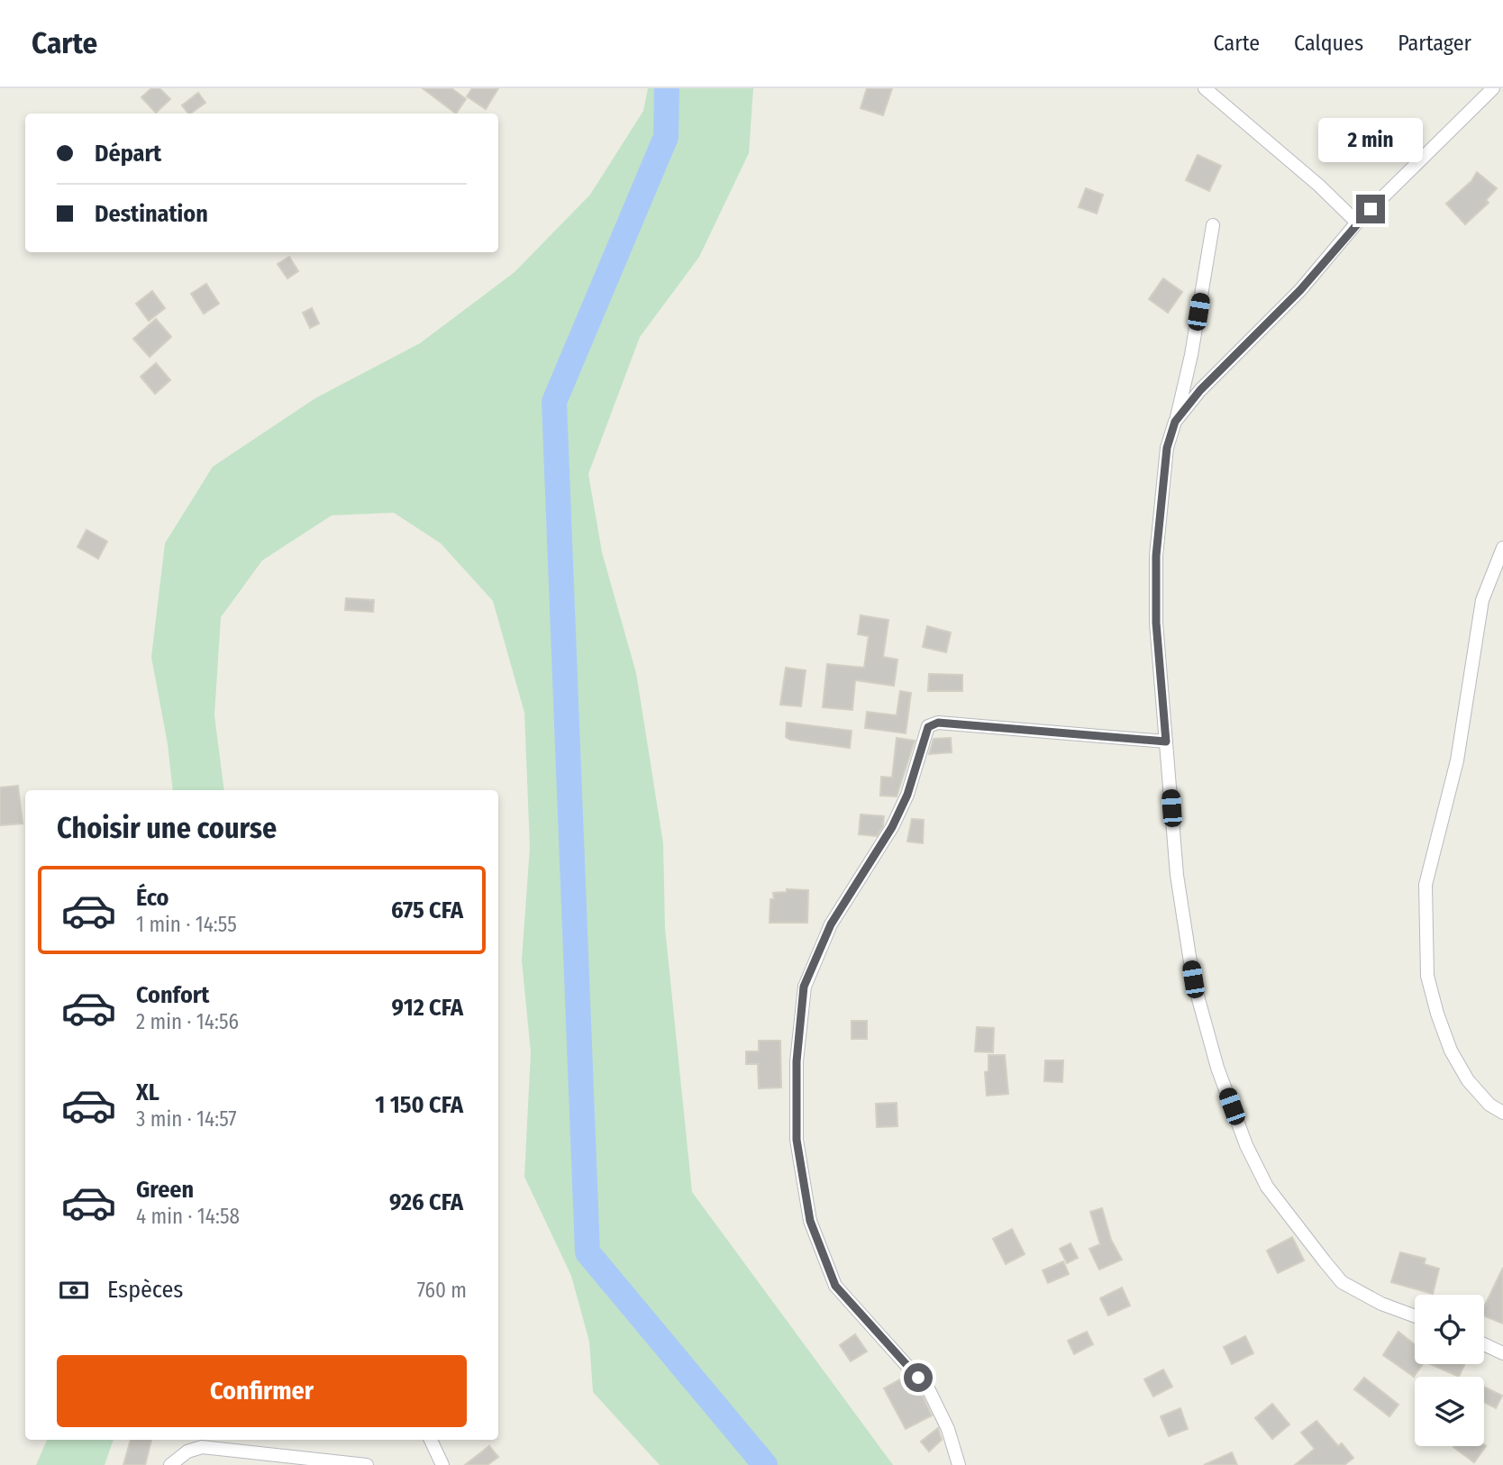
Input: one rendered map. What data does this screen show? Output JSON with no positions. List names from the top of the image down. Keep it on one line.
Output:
{"page":{"header":"Carte","nav":["Carte","Calques","Partager"],"banner":["Départ","Destination"],"bubble":"2 min","heading":"Choisir une course","list":[{"name":"Éco","note":"1 min · 14:55","value":"675 CFA"},{"name":"Confort","note":"2 min · 14:56","value":"912 CFA"},{"name":"XL","note":"3 min · 14:57","value":"1 150 CFA"},{"name":"Green","note":"4 min · 14:58","value":"926 CFA"}],"pay":["Espèces","760 m"],"buttons":"Confirmer"}}
